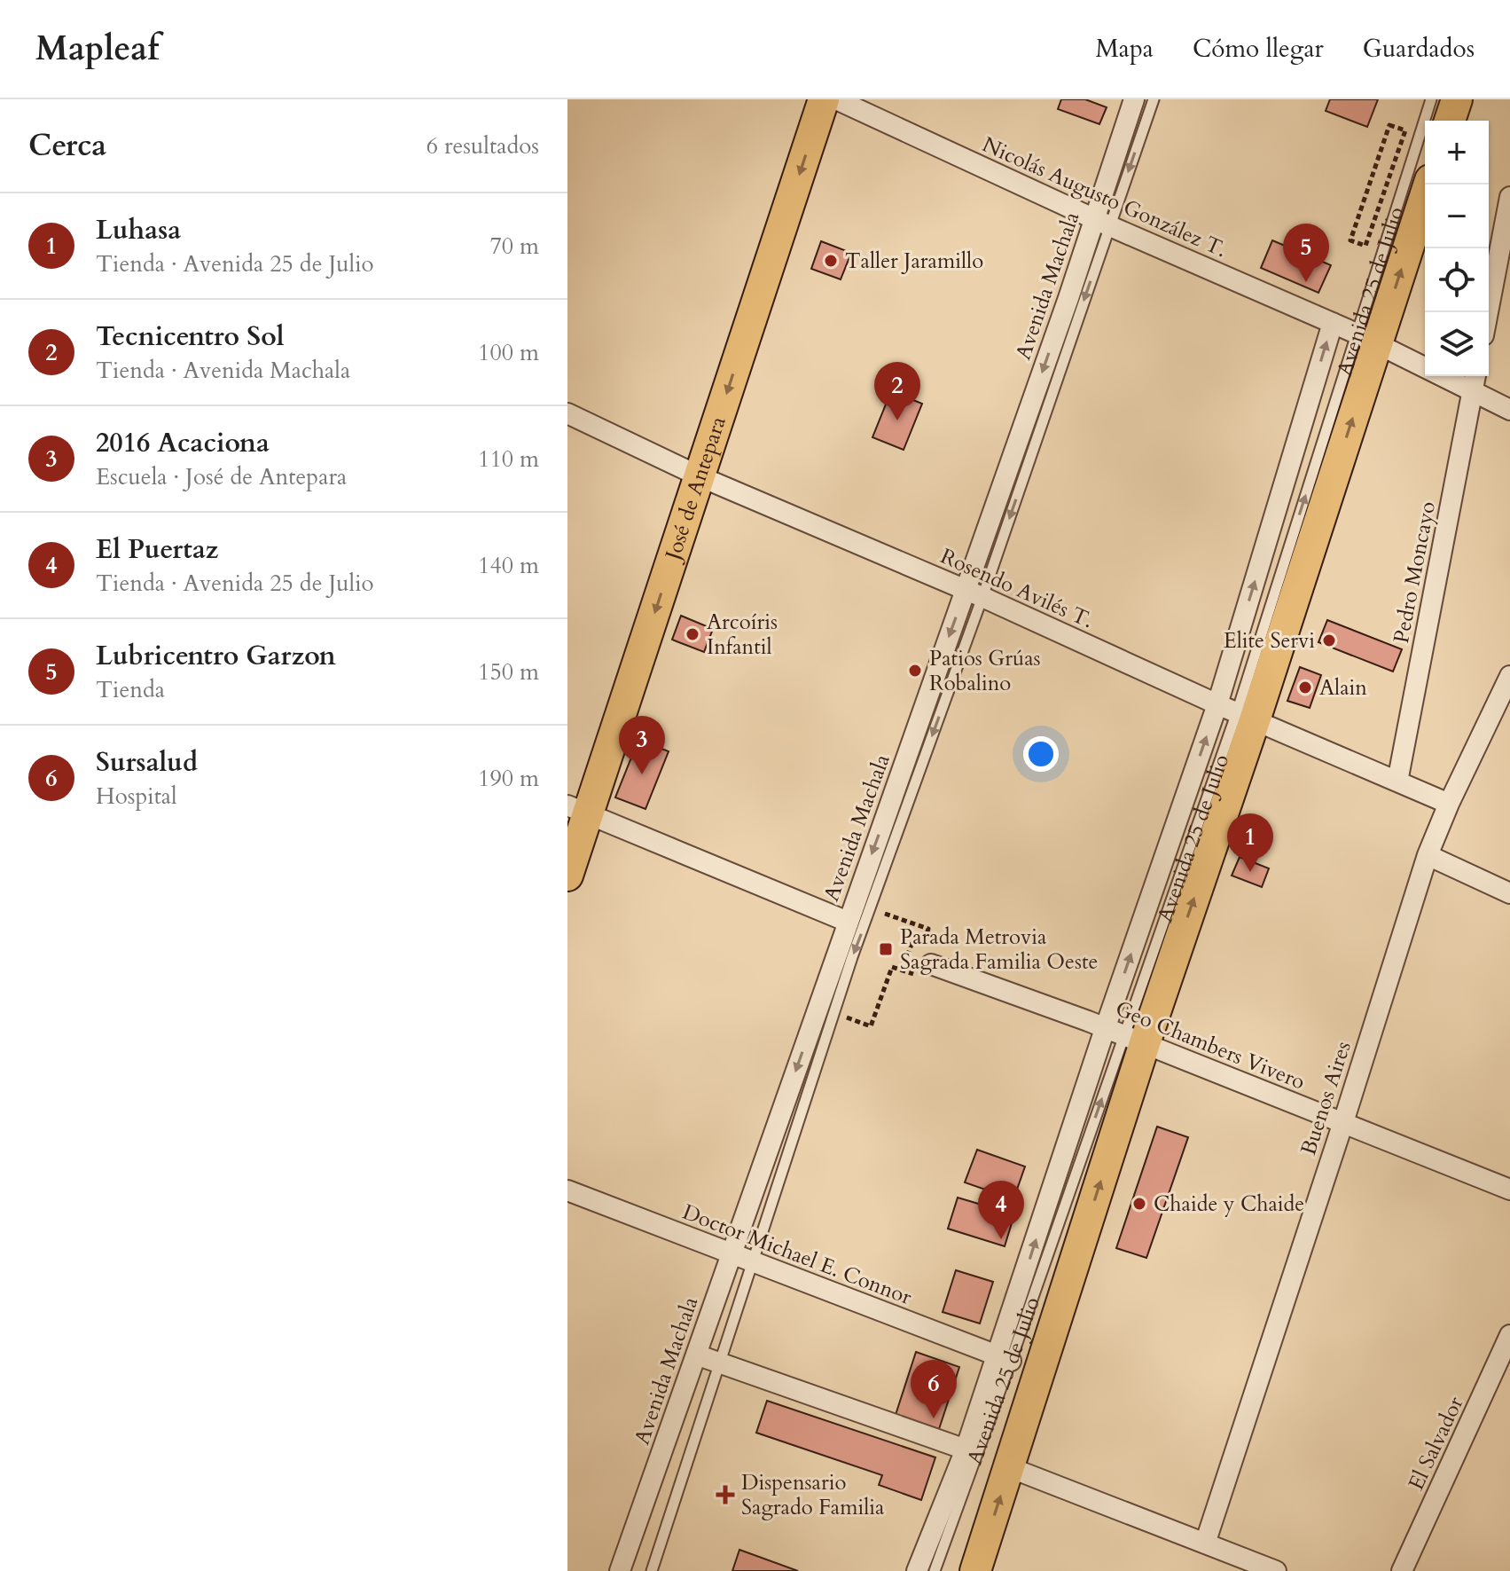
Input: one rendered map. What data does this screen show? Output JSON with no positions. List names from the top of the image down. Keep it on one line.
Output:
{"streets":{"main road":["Avenida 25 de Julio","José de Antepara"],"street":["Nicolás Augusto González T.","Avenida Machala","Pedro Moncayo","Rosendo Avilés T.","Geo Chambers Vivero","Buenos Aires","Doctor Michael E. Connor","El Salvador"]},"crossings":[["Nicolás Augusto González T.","Avenida Machala"],["Nicolás Augusto González T.","Avenida 25 de Julio"],["Nicolás Augusto González T.","Pedro Moncayo"],["Avenida Machala","Rosendo Avilés T."],["Avenida Machala","Doctor Michael E. Connor"],["Avenida 25 de Julio","Rosendo Avilés T."],["Avenida 25 de Julio","Geo Chambers Vivero"],["Avenida 25 de Julio","Doctor Michael E. Connor"],["José de Antepara","Rosendo Avilés T."],["Pedro Moncayo","Rosendo Avilés T."],["Rosendo Avilés T.","Buenos Aires"],["Geo Chambers Vivero","Buenos Aires"]],"one_way":["Avenida Machala","Avenida 25 de Julio","José de Antepara"],"places":{"other":["Taller Jaramillo","Arcoíris Infantil","Elite Servi","Patios Grúas Robalino","Alain","Chaide y Chaide"],"transit":["Parada Metrovia Sagrada Familia Oeste"],"health":["Dispensario Sagrado Familia"]},"page":{"header":"Mapleaf","nav":["Mapa","Cómo llegar","Guardados"],"heading":["Cerca","6 resultados"],"map_buttons":["+","−"],"list":[{"mark":"1","name":"Luhasa","note":"Tienda · Avenida 25 de Julio","value":"70 m"},{"mark":"2","name":"Tecnicentro Sol","note":"Tienda · Avenida Machala","value":"100 m"},{"mark":"3","name":"2016 Acaciona","note":"Escuela · José de Antepara","value":"110 m"},{"mark":"4","name":"El Puertaz","note":"Tienda · Avenida 25 de Julio","value":"140 m"},{"mark":"5","name":"Lubricentro Garzon","note":"Tienda","value":"150 m"},{"mark":"6","name":"Sursalud","note":"Hospital","value":"190 m"}],"pins":["5","2","3","1","4","6"]}}
